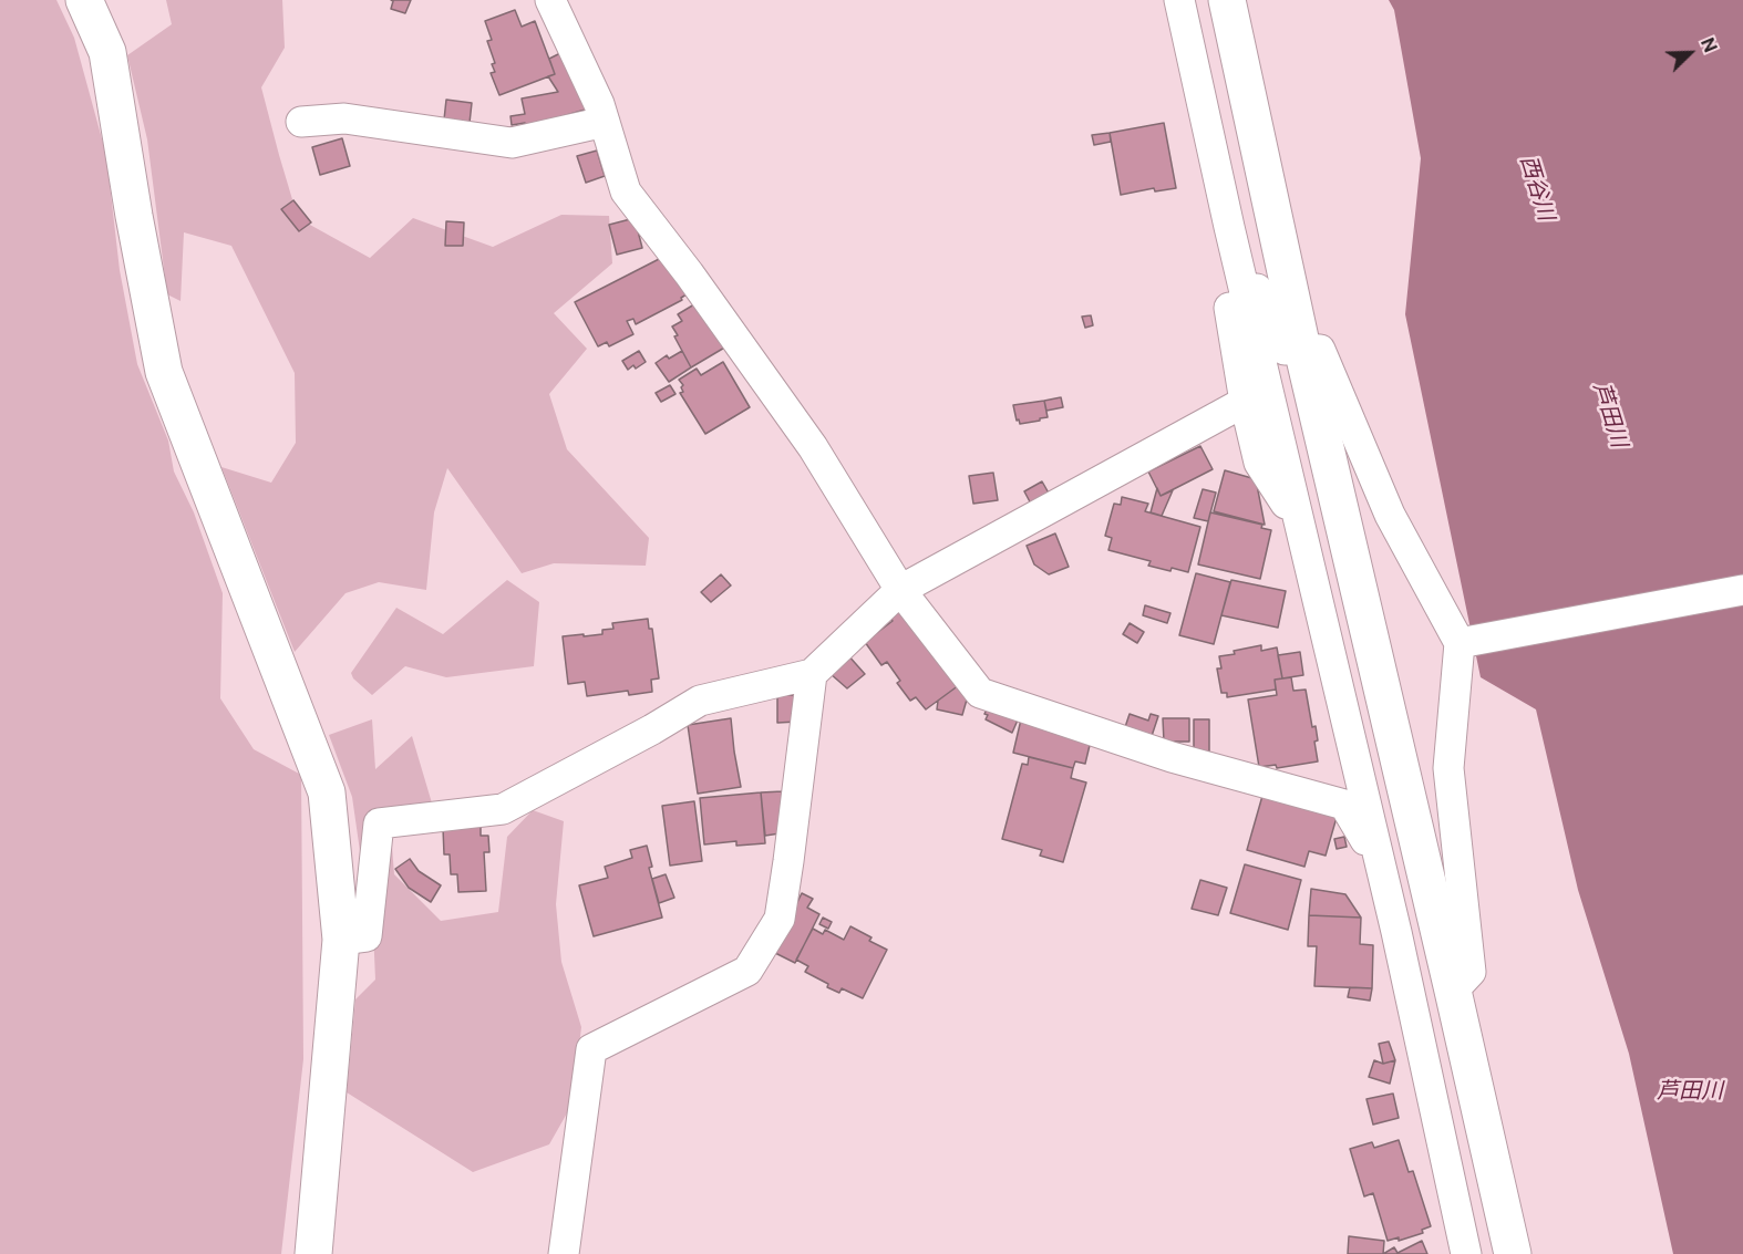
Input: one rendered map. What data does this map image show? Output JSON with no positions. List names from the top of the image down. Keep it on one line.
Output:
{"water":["西谷川","芦田川"],"north":"top right"}
